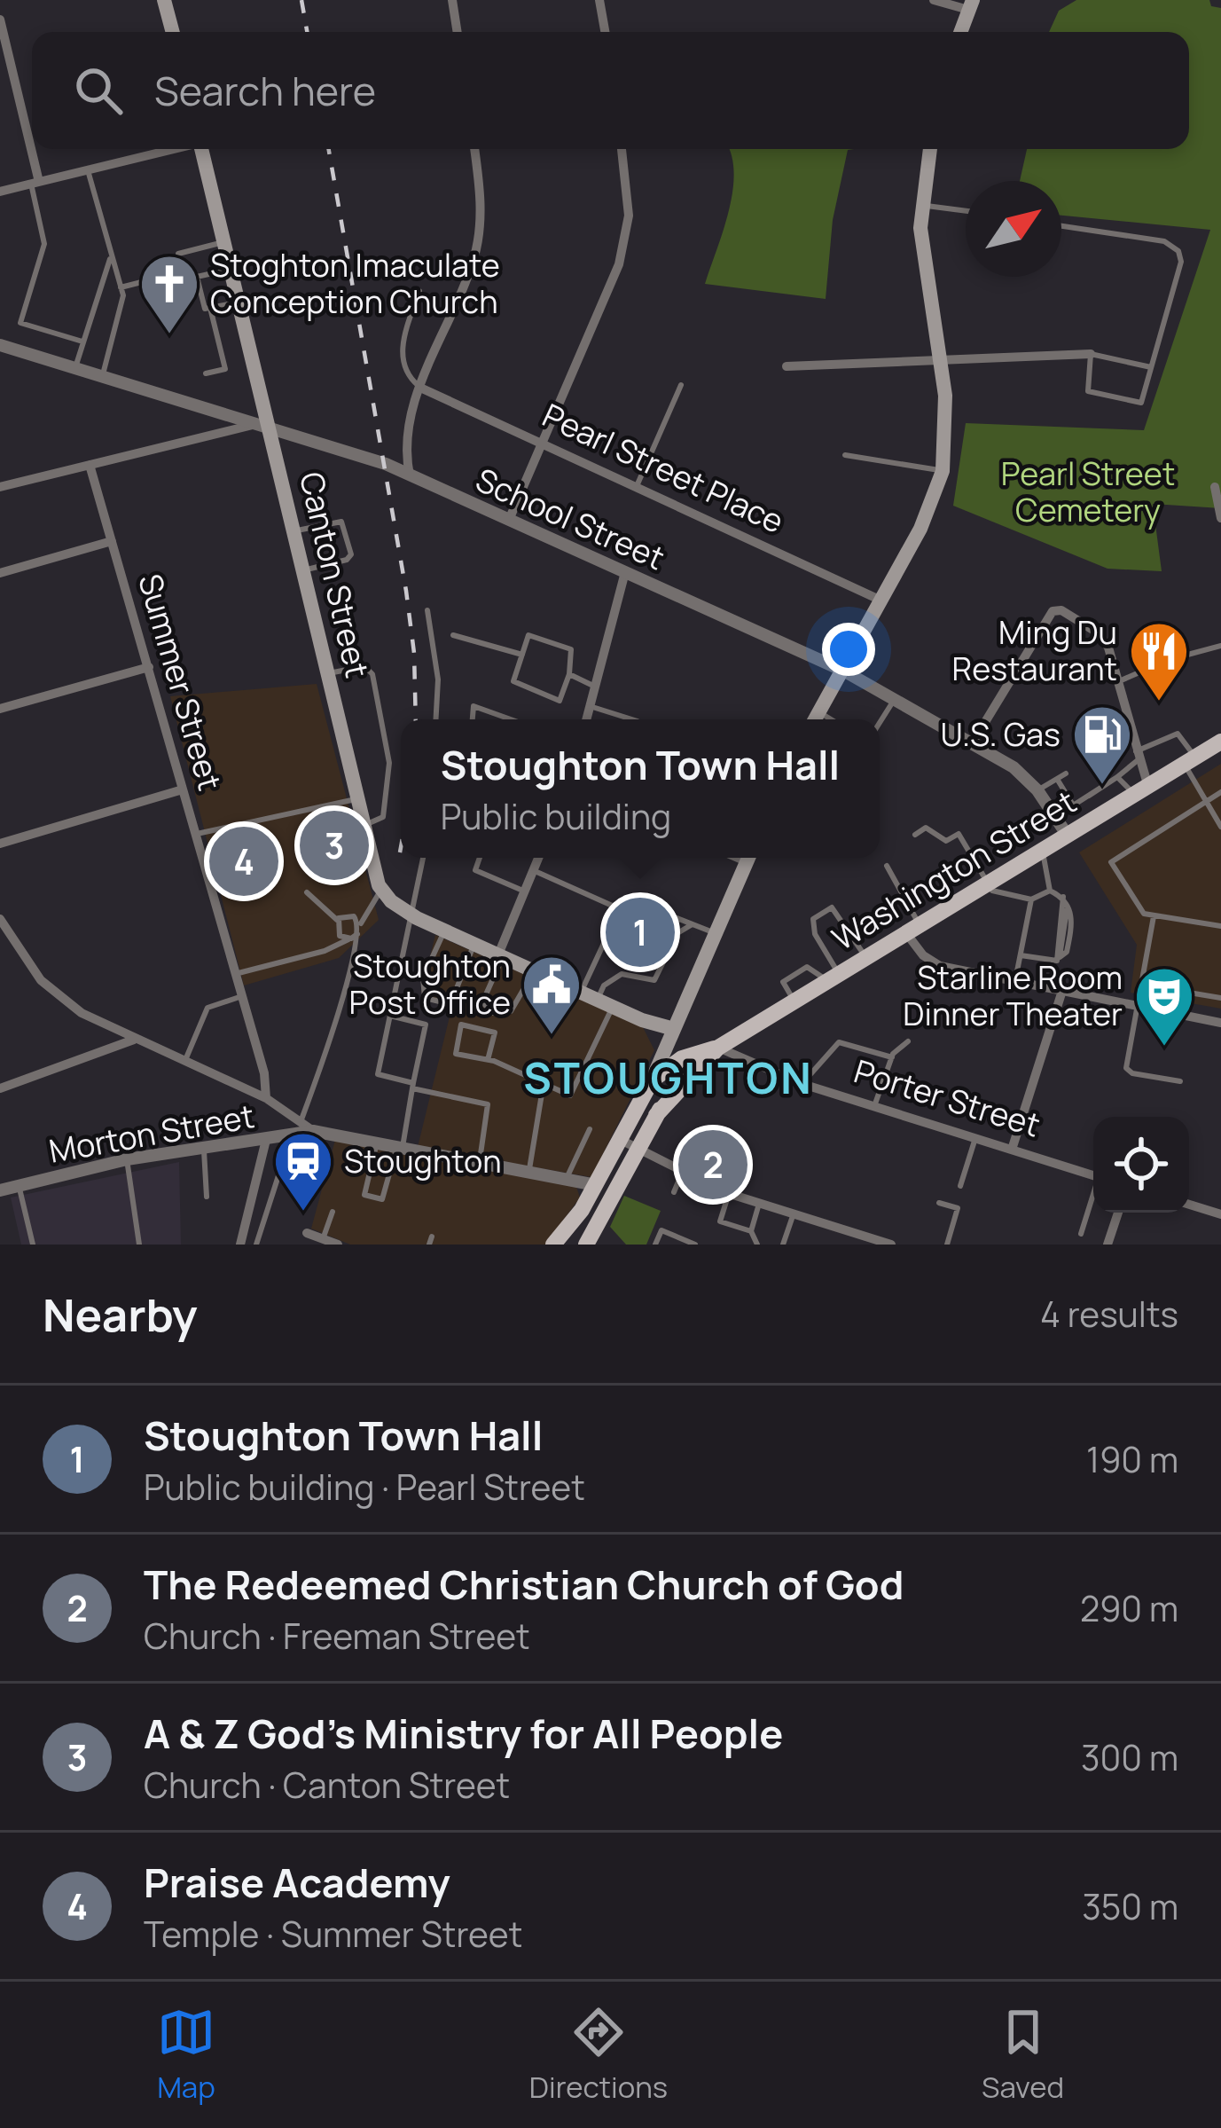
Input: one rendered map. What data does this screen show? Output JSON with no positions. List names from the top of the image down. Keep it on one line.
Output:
{"streets":{"main road":["Canton Street","Washington Street"],"street":["Pearl Street Place","School Street","Summer Street","Porter Street","Morton Street"]},"crossings":[["School Street","Canton Street"],["School Street","Washington Street"],["Washington Street","Porter Street"]],"districts":["STOUGHTON"],"parks":["Pearl Street Cemetery"],"places":{"church":["Stoghton Imaculate Conception Church"],"restaurant":["Ming Du Restaurant"],"fuel station":["U.S. Gas"],"public building":["Stoughton Post Office"],"theatre":["Starline Room Dinner Theater"],"station":["Stoughton"]},"north":"top right","page":{"search":"Search here","popup":["Stoughton Town Hall","Public building"],"pins":["3","4","1","2"],"heading":["Nearby","4 results"],"list":[{"mark":"1","name":"Stoughton Town Hall","note":"Public building · Pearl Street","value":"190 m"},{"mark":"2","name":"The Redeemed Christian Church of God","note":"Church · Freeman Street","value":"290 m"},{"mark":"3","name":"A & Z God's Ministry for All People","note":"Church · Canton Street","value":"300 m"},{"mark":"4","name":"Praise Academy","note":"Temple · Summer Street","value":"350 m"}],"nav":["Map","Directions","Saved"]}}
